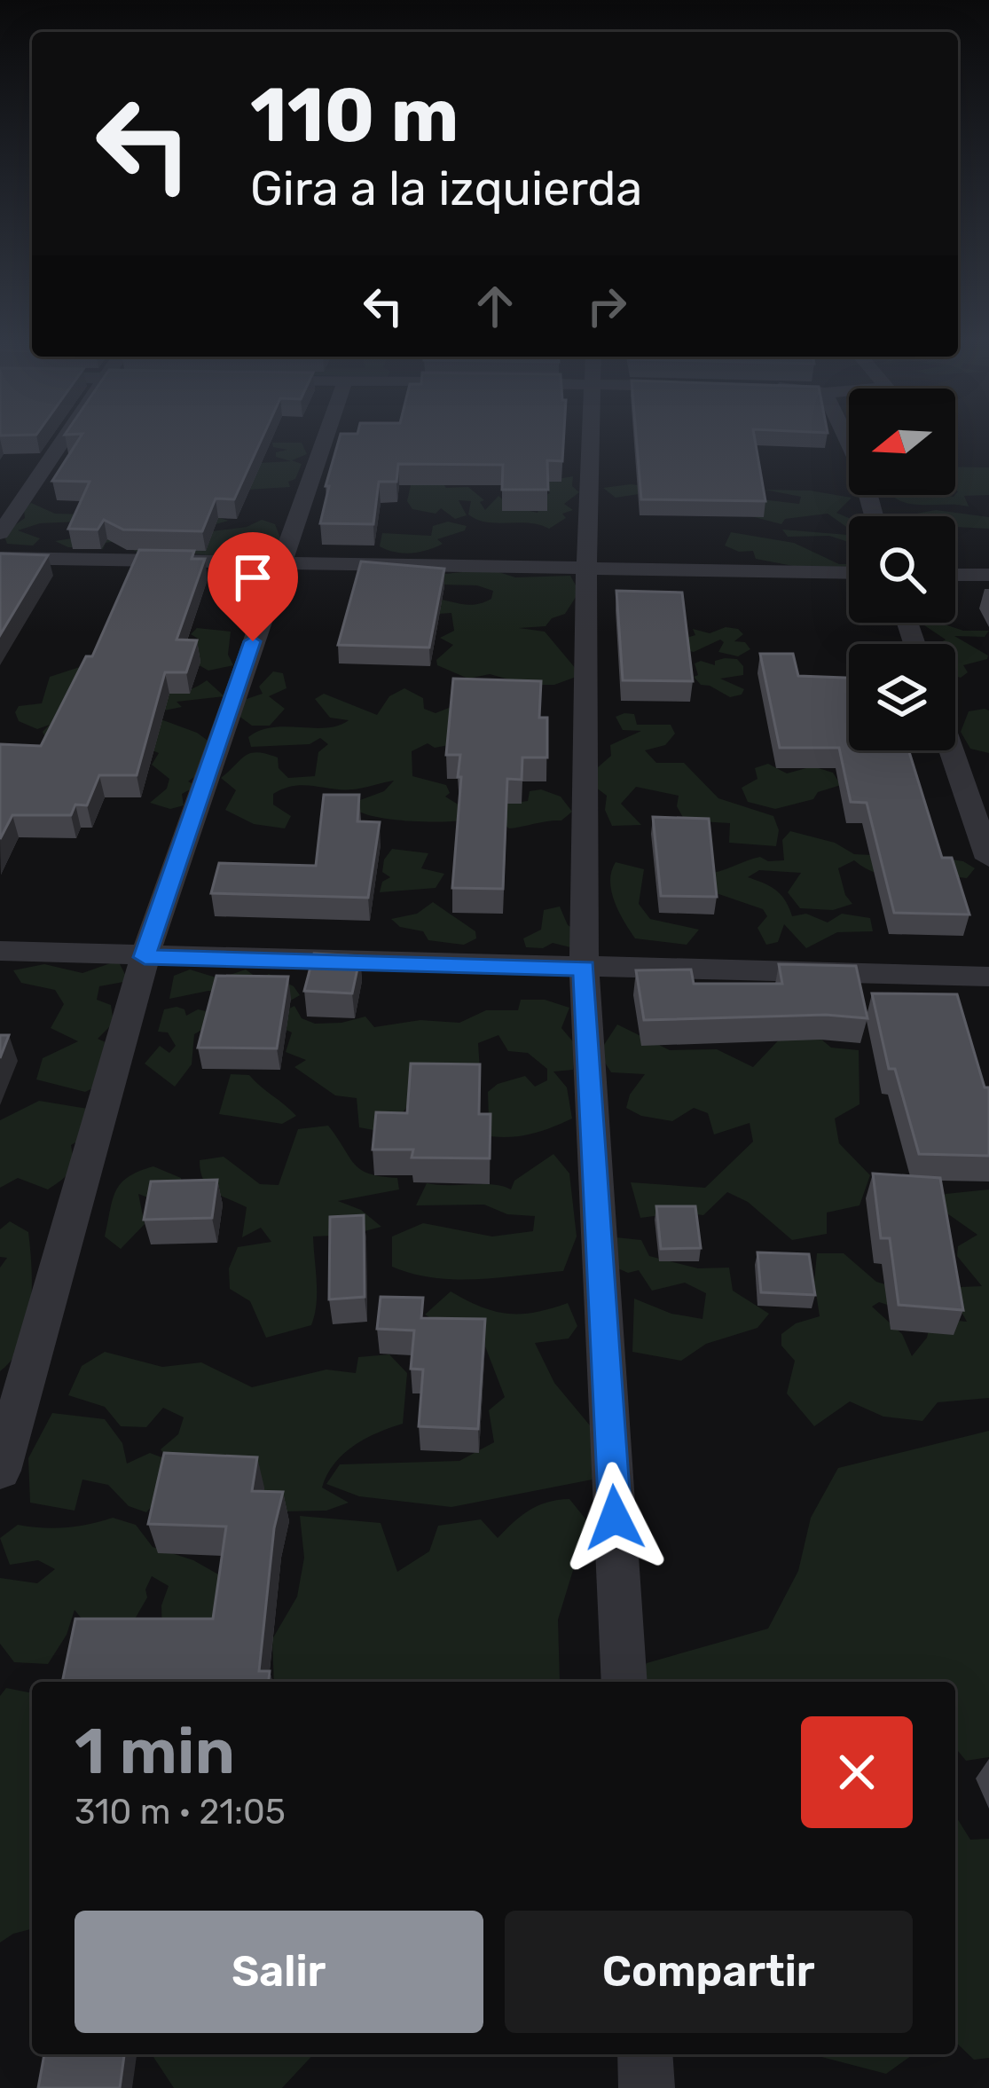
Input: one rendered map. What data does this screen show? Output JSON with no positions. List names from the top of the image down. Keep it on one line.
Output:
{"north":"left","page":{"turn":["110 m","Gira a la izquierda"],"heading":["1 min","310 m · 21:05"],"buttons":["Salir","Compartir"]}}
